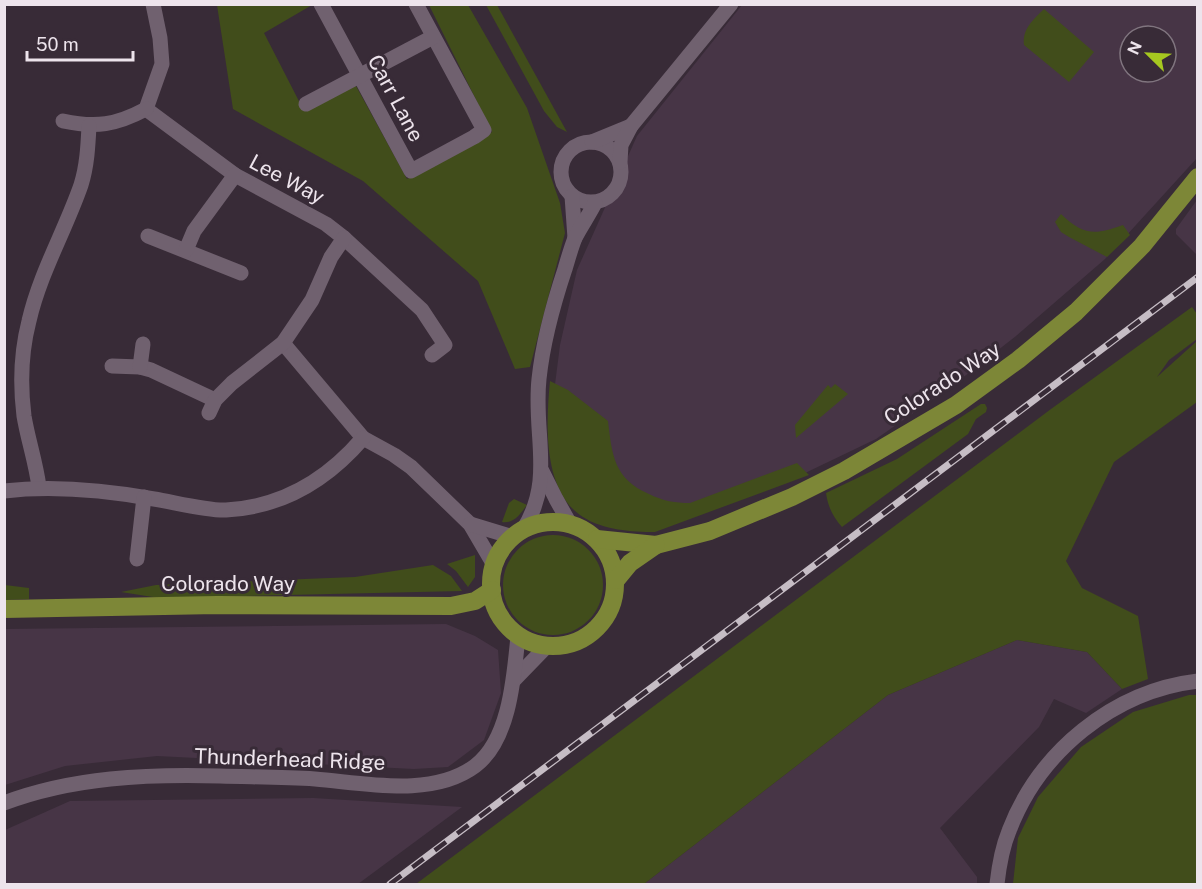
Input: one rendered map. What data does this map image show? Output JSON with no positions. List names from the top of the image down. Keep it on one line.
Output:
{"streets":{"main road":["Colorado Way"],"street":["Carr Lane","Lee Way","Thunderhead Ridge"]},"crossings":[["Colorado Way","Thunderhead Ridge"]],"scale_bar":"50 m","north":"top left"}
